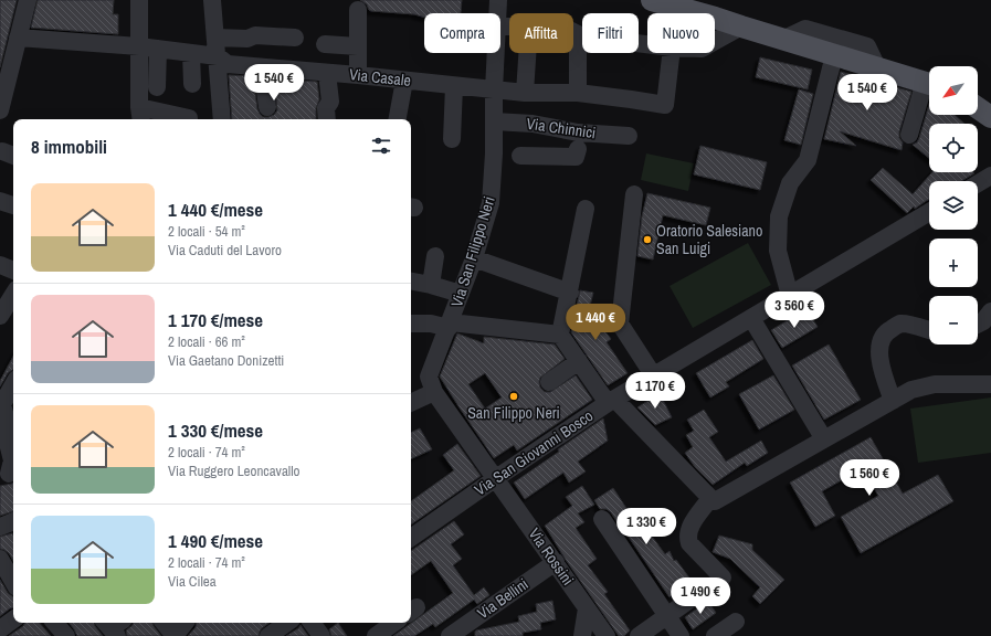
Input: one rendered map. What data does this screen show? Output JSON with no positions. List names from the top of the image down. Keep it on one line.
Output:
{"streets":{"street":["Via Casale","Via Chinnici","Via San Filippo Neri","Via San Giovanni Bosco","Via Rossini","Via Bellini"]},"crossings":[["Via Casale","Via San Filippo Neri"],["Via Chinnici","Via San Filippo Neri"],["Via San Filippo Neri","Via San Giovanni Bosco"],["Via San Filippo Neri","Via Rossini"],["Via San Giovanni Bosco","Via Rossini"],["Via Rossini","Via Bellini"]],"places":["Oratorio Salesiano San Luigi","San Filippo Neri"],"north":"bottom left","page":{"chip":["Compra","Affitta","Filtri","Nuovo"],"price":["1 540 €","1 540 €","3 560 €","1 440 €","1 170 €","1 560 €","1 330 €","1 490 €"],"map_buttons":["+","−"],"heading":"8 immobili","list":[{"name":"1 440 €/mese","note":"2 locali · 54 m² · Via Caduti del Lavoro"},{"name":"1 170 €/mese","note":"2 locali · 66 m² · Via Gaetano Donizetti"},{"name":"1 330 €/mese","note":"2 locali · 74 m² · Via Ruggero Leoncavallo"},{"name":"1 490 €/mese","note":"2 locali · 74 m² · Via Cilea"}]}}
